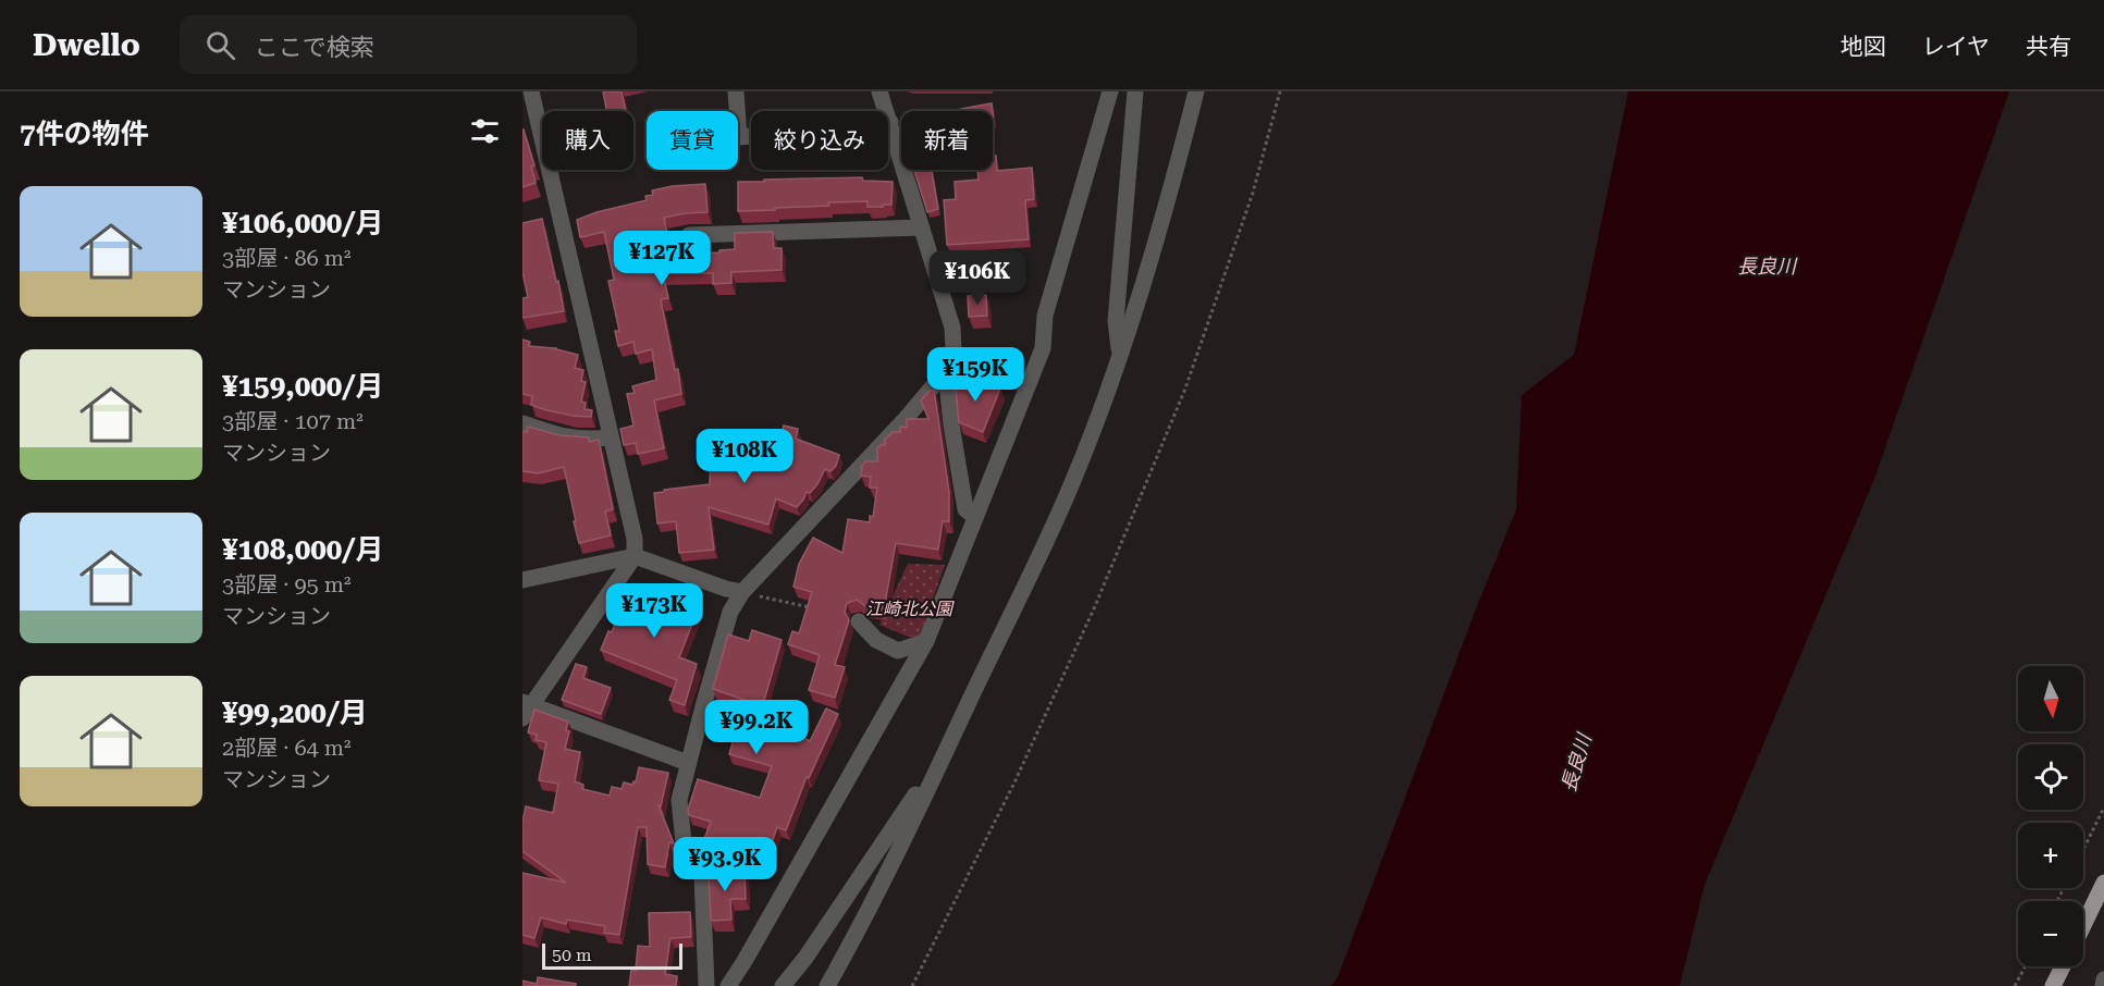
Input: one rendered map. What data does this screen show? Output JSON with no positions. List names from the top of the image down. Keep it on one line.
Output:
{"water":["長良川"],"parks":["江崎北公園"],"scale_bar":"50 m","north":"bottom","page":{"header":"Dwello","search":"ここで検索","nav":["地図","レイヤ","共有"],"heading":"7件の物件","chip":["購入","賃貸","絞り込み","新着"],"list":[{"name":"¥106,000/月","note":"3部屋 · 86 m² · マンション"},{"name":"¥159,000/月","note":"3部屋 · 107 m² · マンション"},{"name":"¥108,000/月","note":"3部屋 · 95 m² · マンション"},{"name":"¥99,200/月","note":"2部屋 · 64 m² · マンション"}],"price":["¥127K","¥106K","¥159K","¥108K","¥173K","¥99.2K","¥93.9K"],"map_buttons":["+","−"],"scale":"50 m"}}
